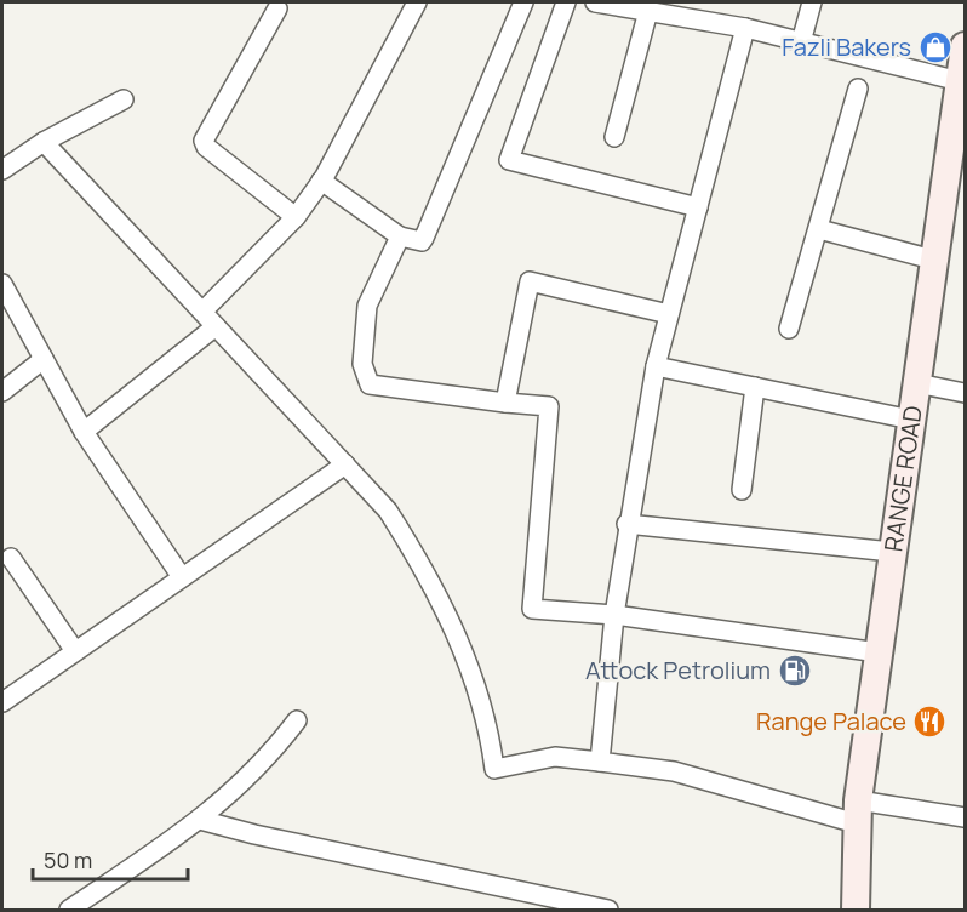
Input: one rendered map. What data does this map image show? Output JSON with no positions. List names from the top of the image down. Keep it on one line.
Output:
{"streets":{"main road":["RANGE ROAD"]},"places":{"shop":["Fazli Bakers"],"fuel station":["Attock Petrolium"],"restaurant":["Range Palace"]},"scale_bar":"50 m"}
